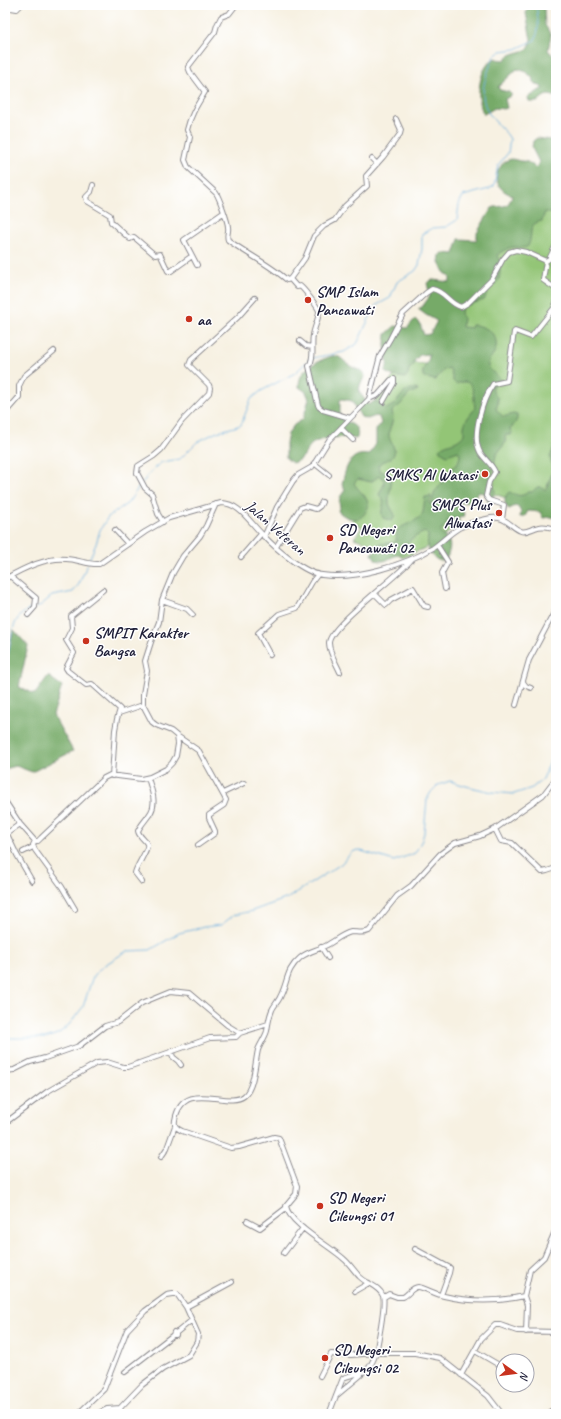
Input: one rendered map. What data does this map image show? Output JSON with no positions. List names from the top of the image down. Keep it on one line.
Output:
{"streets":{"street":["Jalan Veteran"]},"places":["SMP Islam Pancawati","aa","SMKS Al Watasi","SMPS Plus Alwatasi","SD Negeri Pancawati 02","SMPIT Karakter Bangsa","SD Negeri Cileungsi 01","SD Negeri Cileungsi 02"],"north":"right"}
